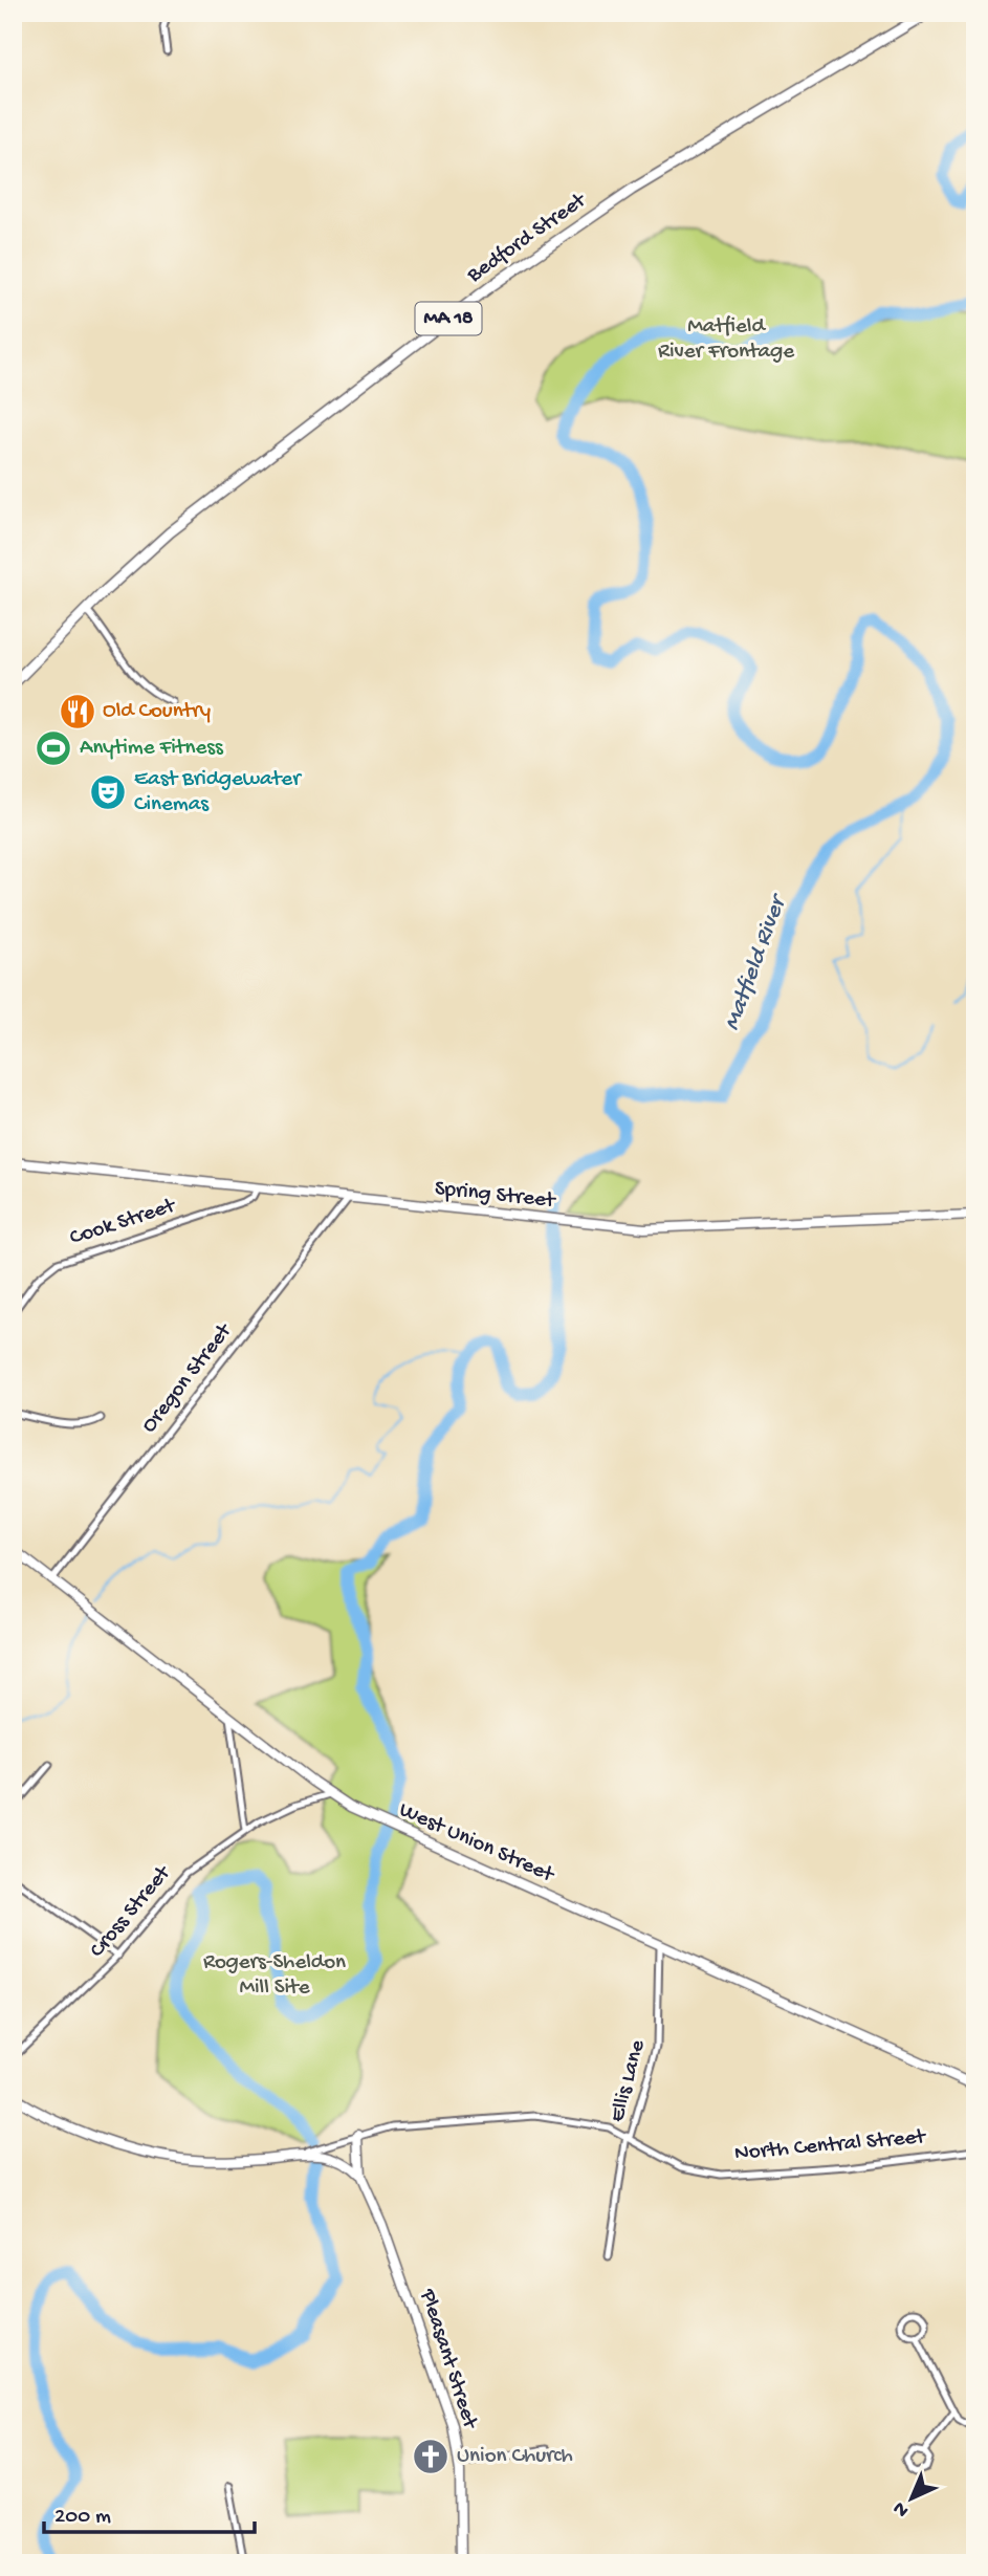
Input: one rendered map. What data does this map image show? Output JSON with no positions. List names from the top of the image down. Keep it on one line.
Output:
{"streets":{"main road":["Bedford Street","MA 18","Spring Street","West Union Street","North Central Street","Pleasant Street"],"street":["Cook Street","Oregon Street","Cross Street","Ellis Lane"]},"crossings":[["Spring Street","Cook Street"],["Spring Street","Oregon Street"],["Oregon Street","West Union Street"],["West Union Street","Cross Street"],["West Union Street","Ellis Lane"],["Ellis Lane","North Central Street"],["North Central Street","Pleasant Street"]],"water":["Matfield River"],"parks":["Matfield River Frontage","Rogers-Sheldon Mill Site"],"places":{"restaurant":["Old Country"],"sports":["Anytime Fitness"],"theatre":["East Bridgewater Cinemas"],"church":["Union Church"]},"scale_bar":"200 m","north":"bottom left"}
